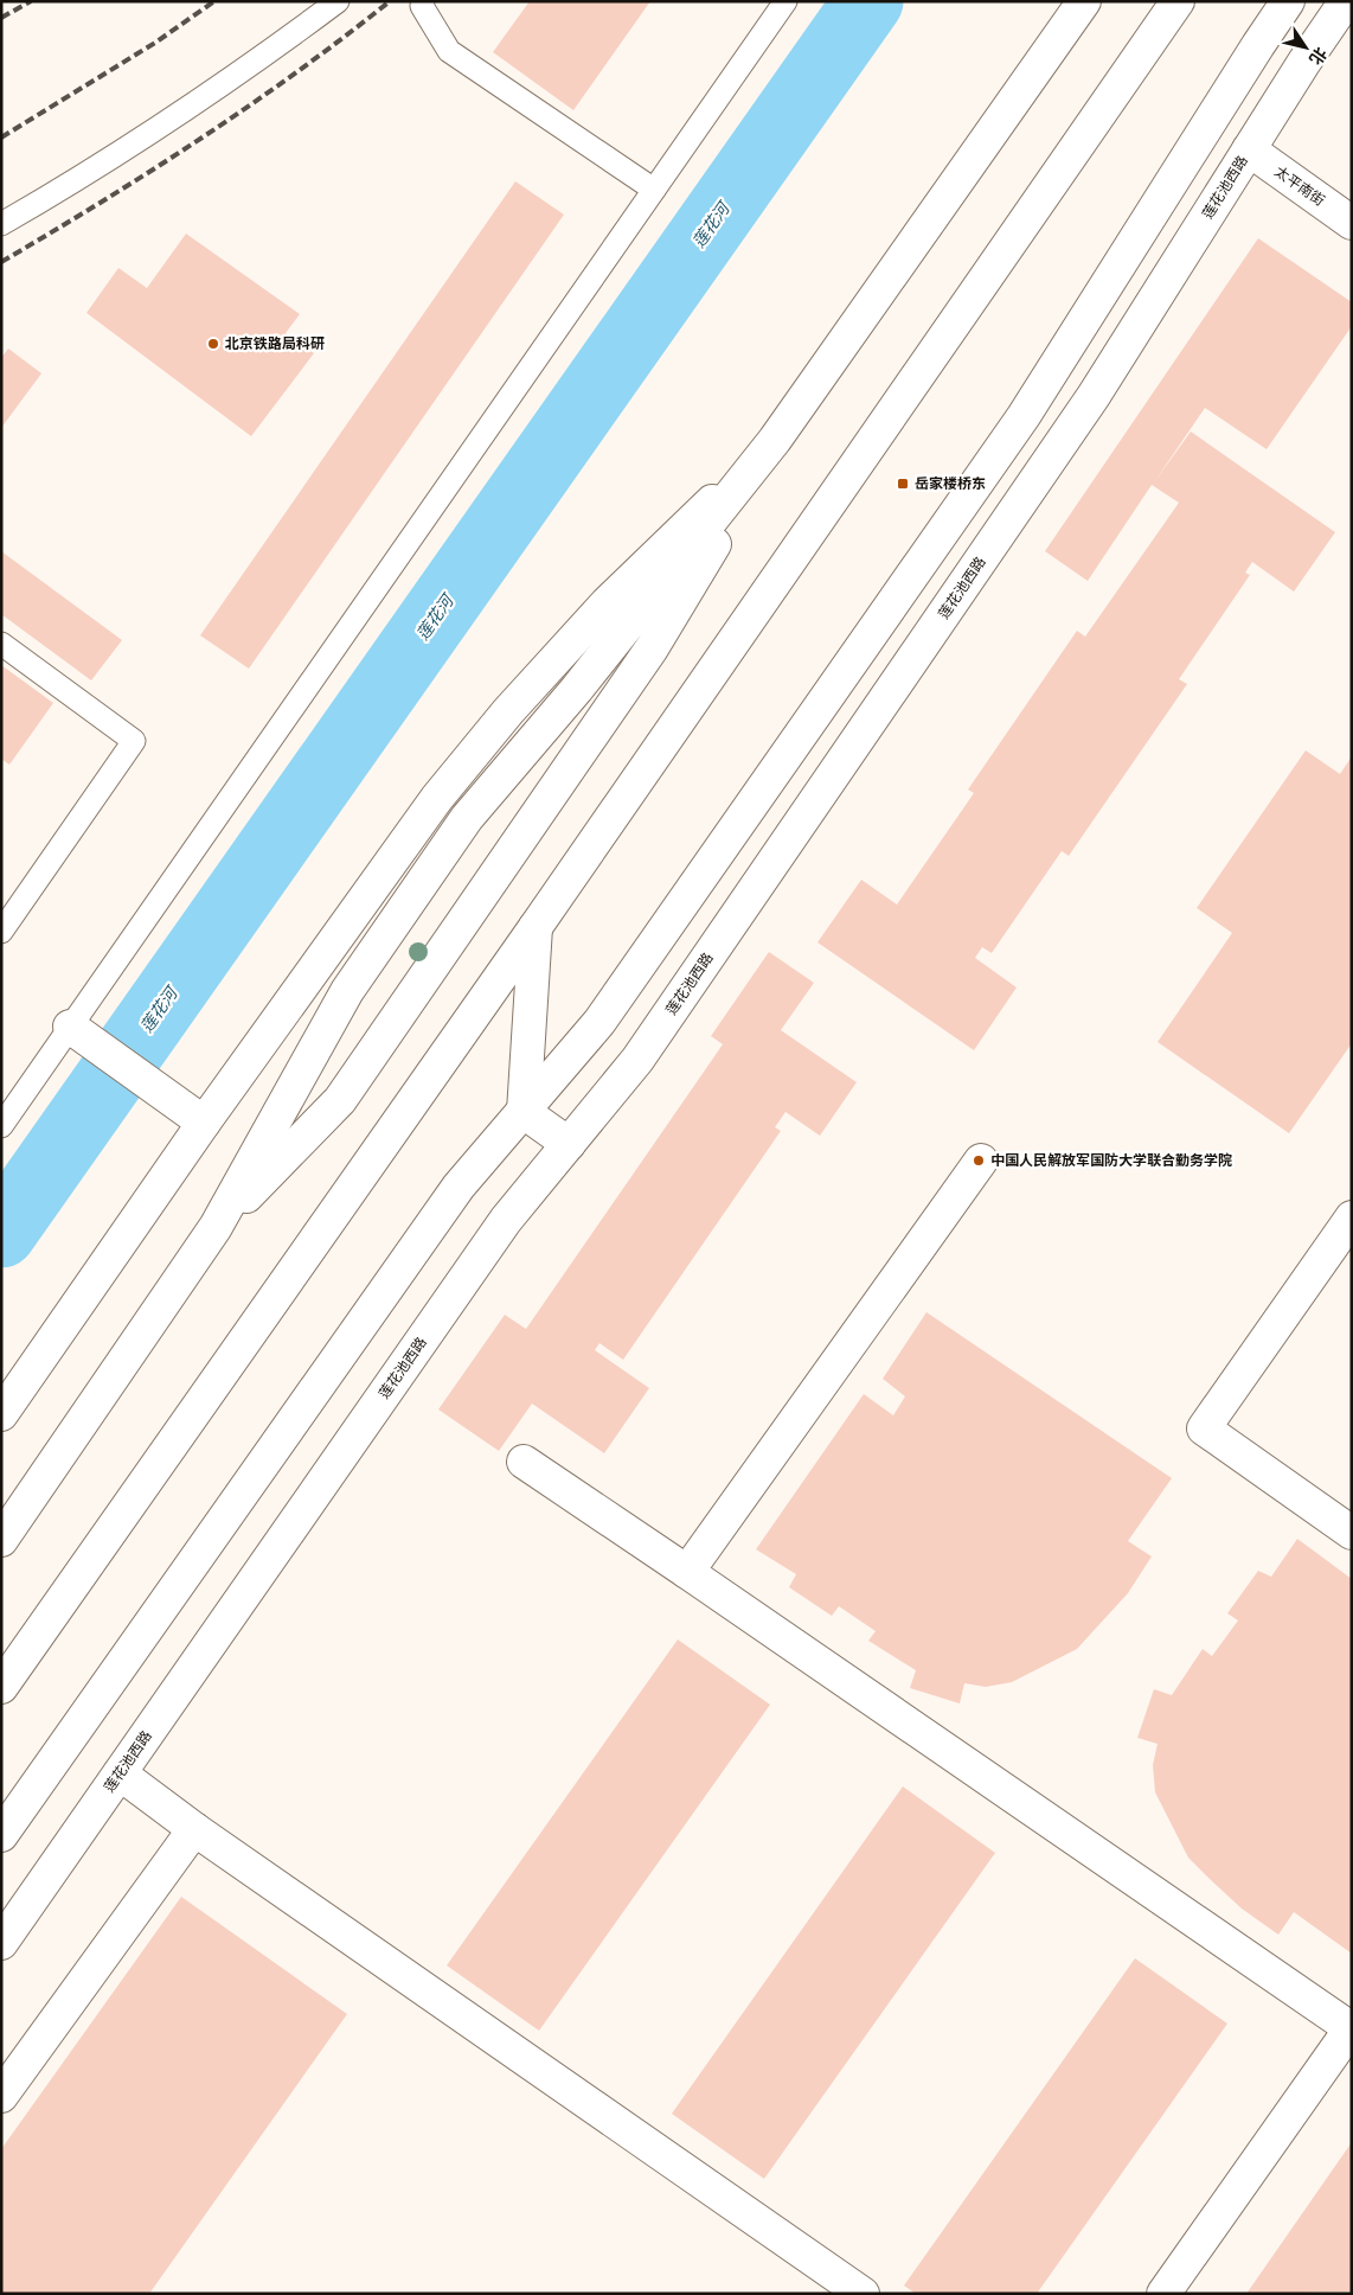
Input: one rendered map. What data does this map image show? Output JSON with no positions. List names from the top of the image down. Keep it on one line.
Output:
{"streets":{"main road":["太平南街","莲花池西路"]},"crossings":[["太平南街","莲花池西路"]],"water":["莲花河"],"places":{"other":["北京铁路局科研","中国人民解放军国防大学联合勤务学院"],"transit":["岳家楼桥东"]},"north":"bottom right"}
